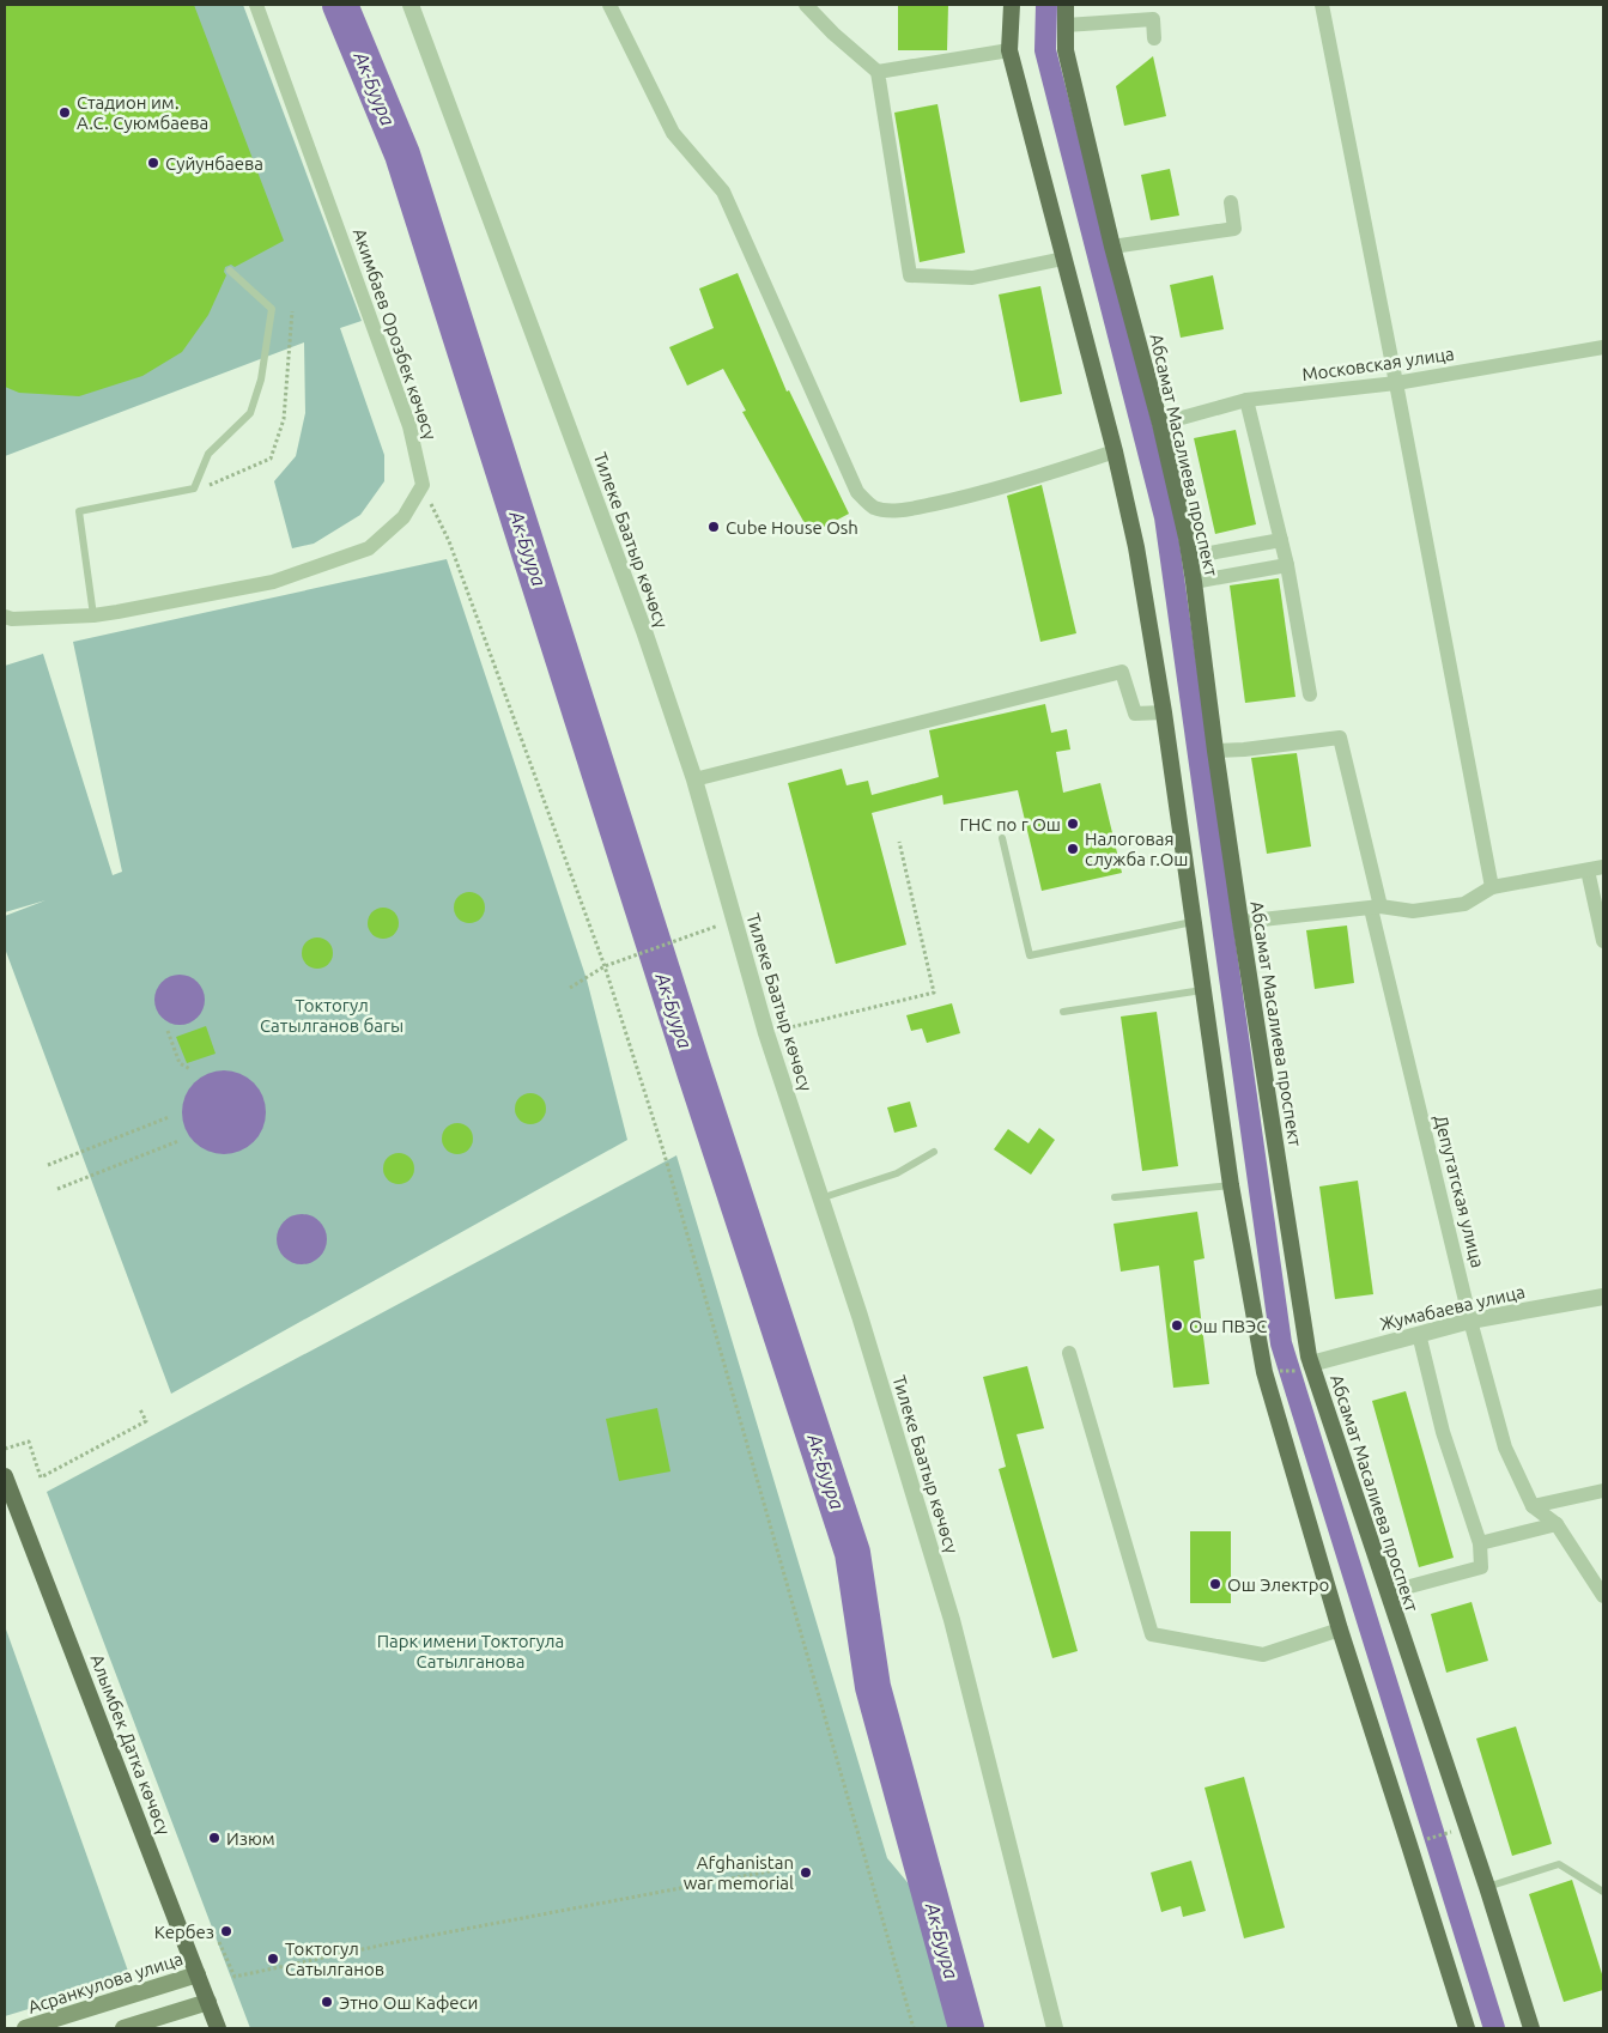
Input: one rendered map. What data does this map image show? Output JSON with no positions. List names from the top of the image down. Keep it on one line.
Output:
{"streets":{"main road":["Абсамат Масалиева проспект","Алымбек Датка көчөсү","Асранкулова улица"],"street":["Акимбаев Орозбек көчөсү","Московская улица","Тилеке Баатыр көчөсү","Депутатская улица","Жумабаева улица"]},"crossings":[["Московская улица","Абсамат Масалиева проспект"],["Абсамат Масалиева проспект","Депутатская улица"],["Абсамат Масалиева проспект","Жумабаева улица"],["Депутатская улица","Жумабаева улица"],["Алымбек Датка көчөсү","Асранкулова улица"]],"water":["Ак-Буура"],"parks":["Токтогул Сатылганов багы","Парк имени Токтогула Сатылганова"],"places":["Стадион им. А.С. Суюмбаева","Суйунбаева","Cube House Osh","ГНС по г Ош","Налоговая служба г.Ош","Ош ПВЭС","Ош Электро","Изюм","Afghanistan war memorial","Кербез","Токтогул Сатылганов","Этно Ош Кафеси"]}
